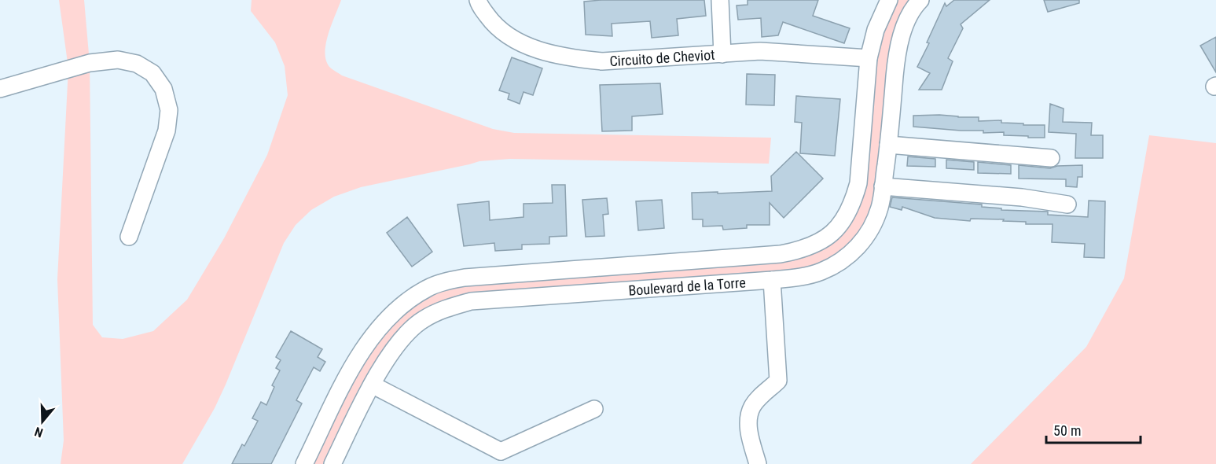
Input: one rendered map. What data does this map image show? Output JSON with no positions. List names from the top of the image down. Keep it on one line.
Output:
{"streets":{"street":["Circuito de Cheviot","Boulevard de la Torre"]},"crossings":[["Circuito de Cheviot","Boulevard de la Torre"]],"scale_bar":"50 m","north":"bottom"}
